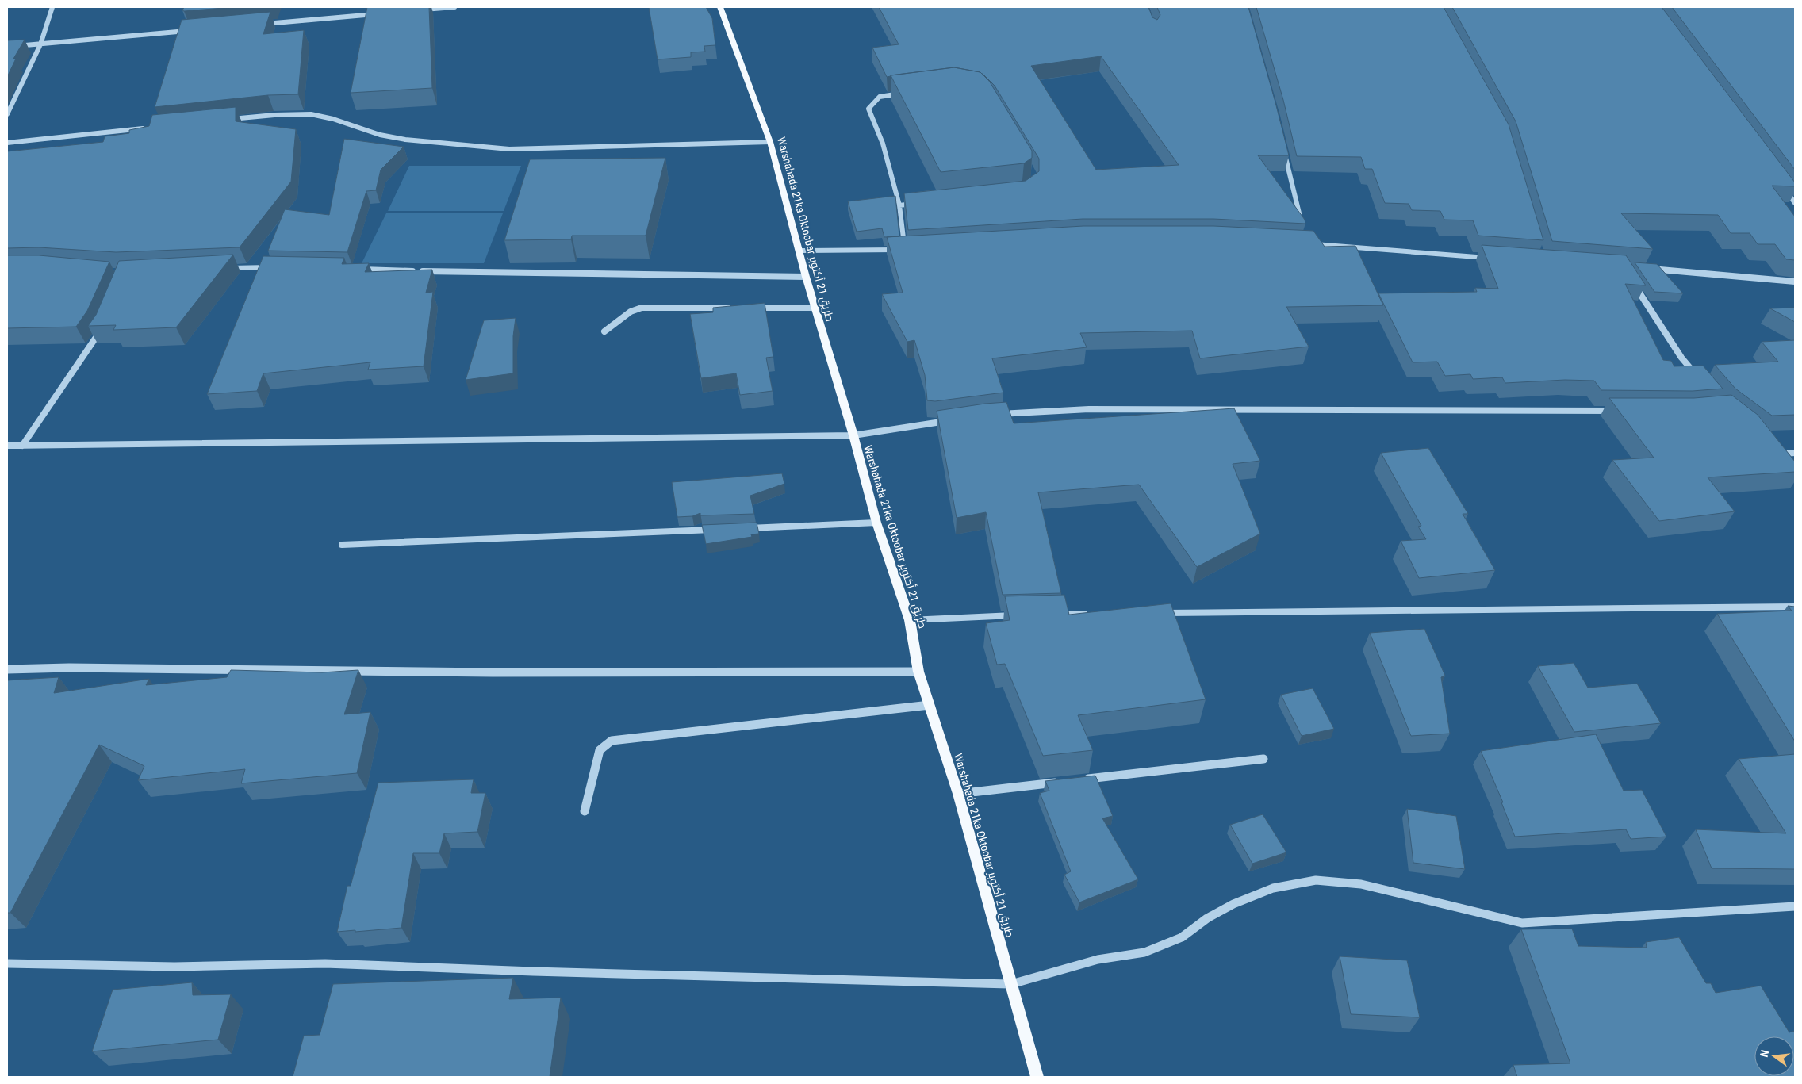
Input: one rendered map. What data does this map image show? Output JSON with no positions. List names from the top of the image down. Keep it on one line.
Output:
{"streets":{"main road":["Warshahada 21ka Oktoobar طريق 21 أكتوبر"]},"north":"left"}
